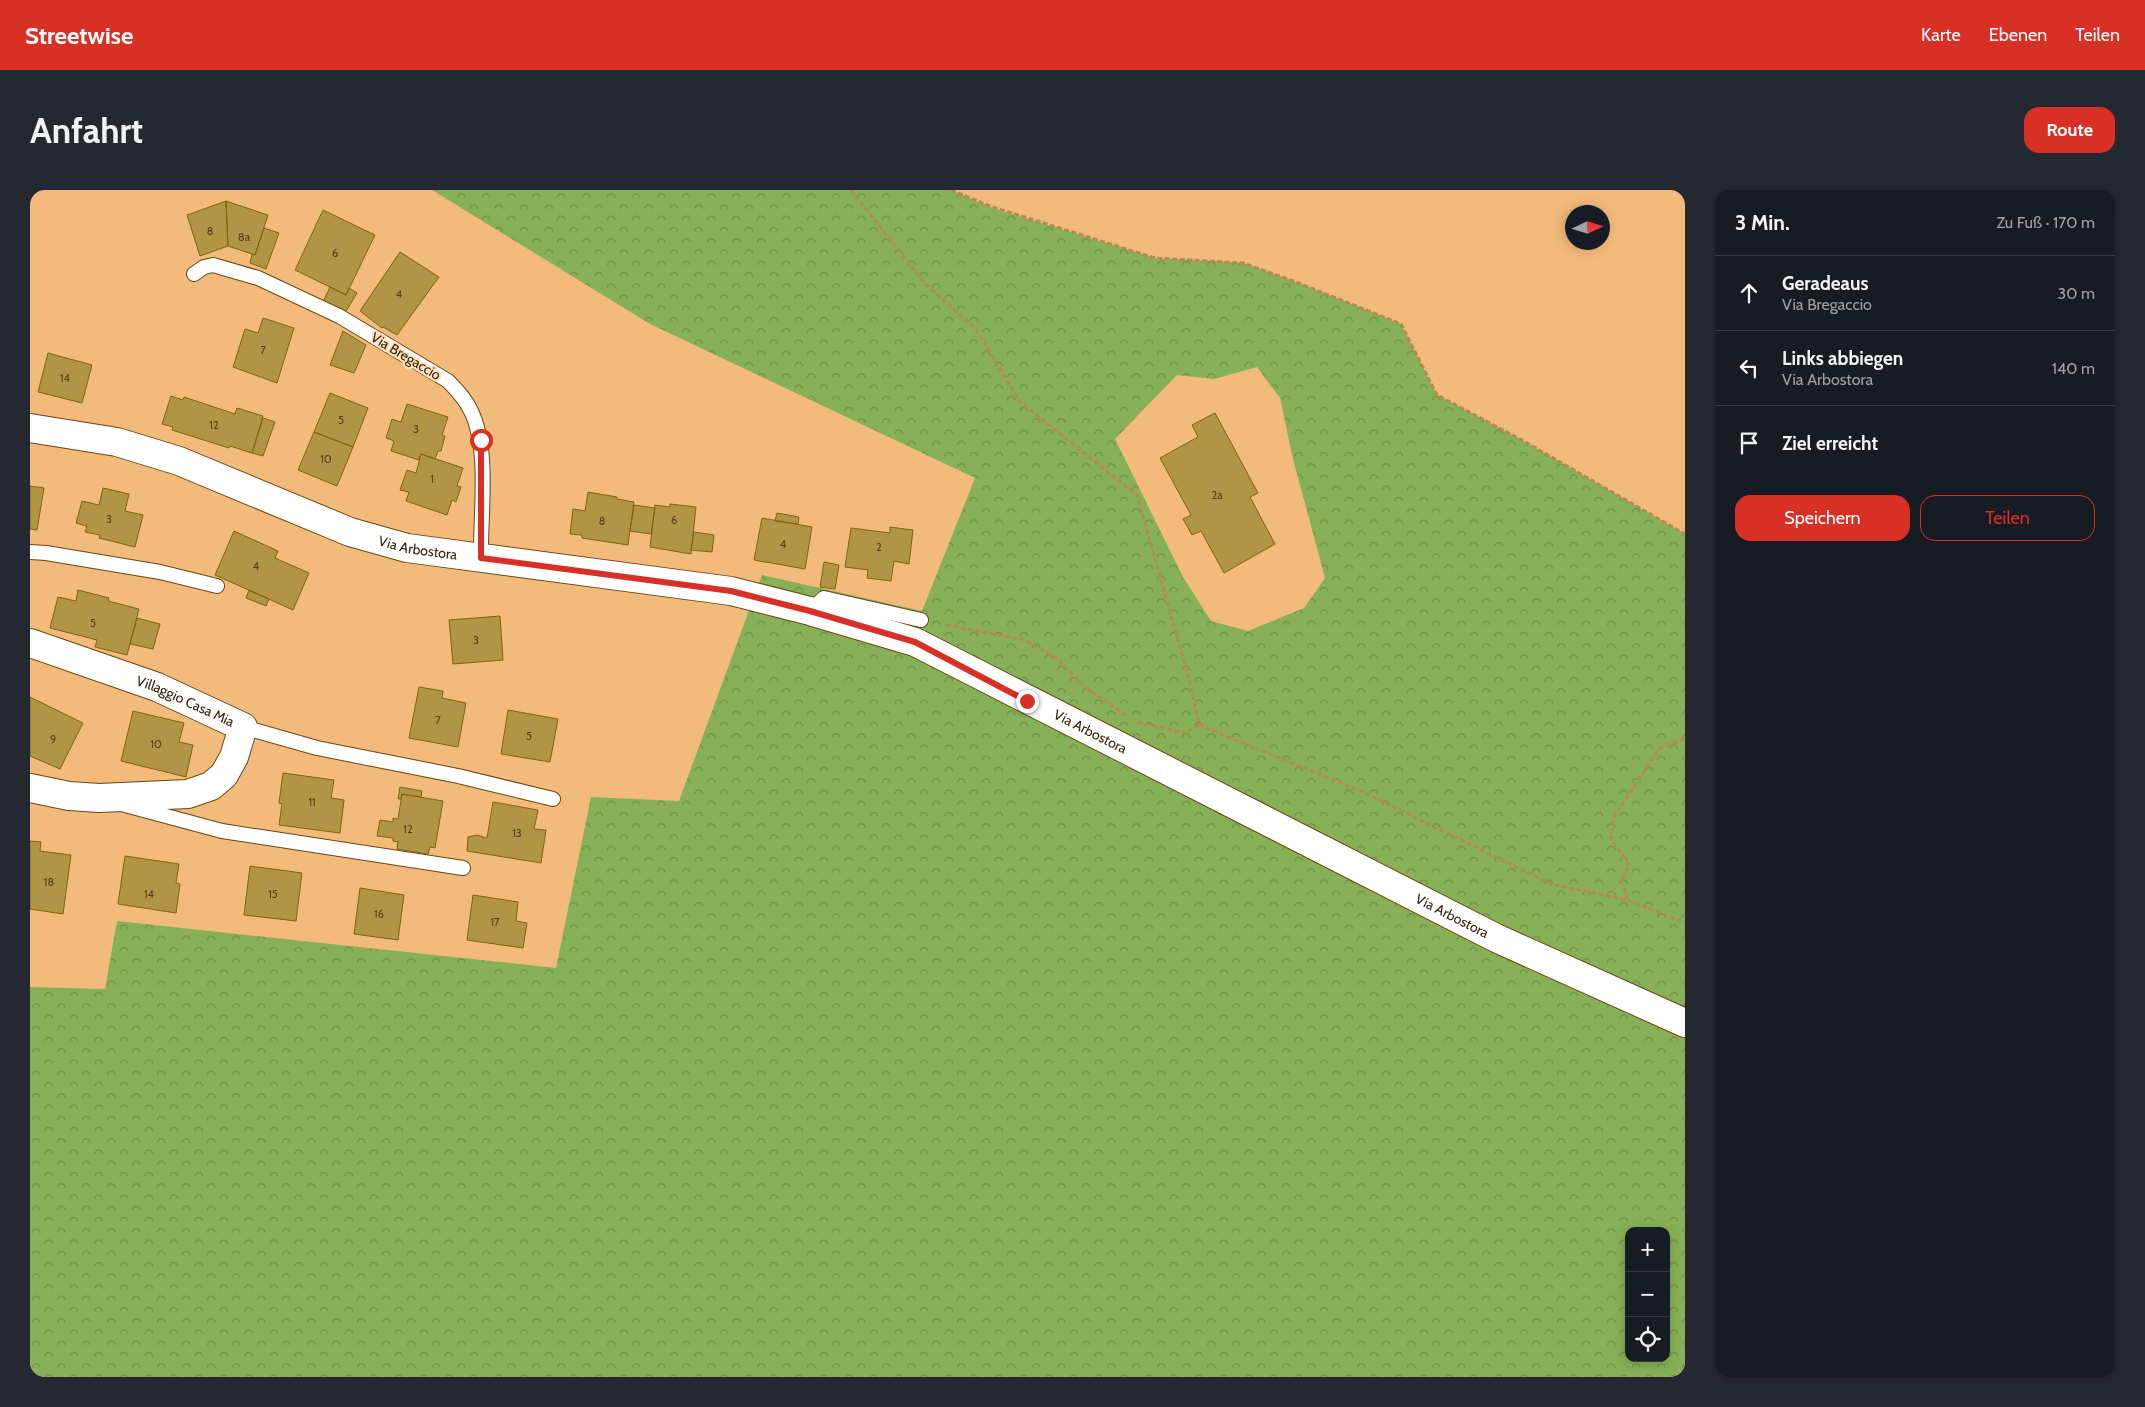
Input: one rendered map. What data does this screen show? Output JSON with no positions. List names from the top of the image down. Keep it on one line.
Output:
{"streets":{"street":["Via Arbostora","Villaggio Casa Mia"],"lane":["Via Bregaccio"]},"crossings":[["Via Bregaccio","Via Arbostora"]],"house_numbers":["8","8a","6","4","7","14","5","12","3","10","1","2a","3","6","8","4","2","4","5","3","7","5","9","10","11","12","13","18","14","15","16","17"],"north":"right","page":{"header":"Streetwise","nav":["Karte","Ebenen","Teilen"],"buttons":["Route",["Speichern","Teilen"]],"title":"Anfahrt","heading":["3 Min.","Zu Fuß · 170 m"],"list":[["Geradeaus","Via Bregaccio","30 m"],["Links abbiegen","Via Arbostora","140 m"],"Ziel erreicht"],"map_buttons":["+","−"]}}
